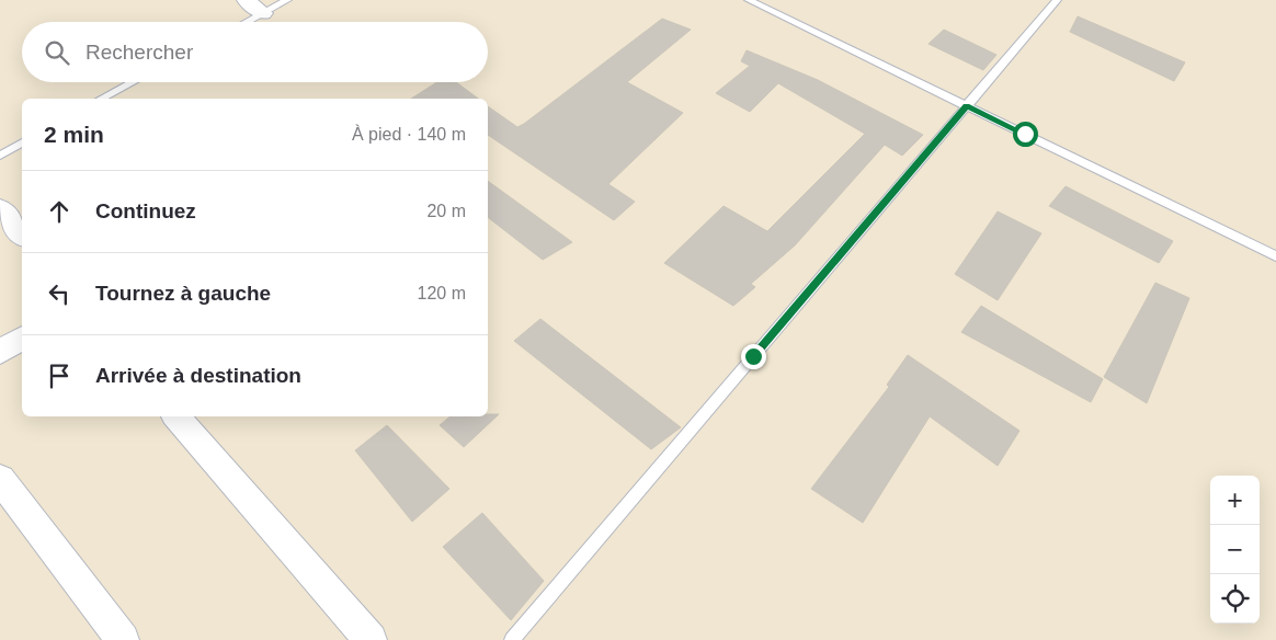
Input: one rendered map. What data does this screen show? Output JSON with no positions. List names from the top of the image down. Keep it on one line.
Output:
{"page":{"search":"Rechercher","heading":["2 min","À pied · 140 m"],"list":[["Continuez","20 m"],["Tournez à gauche","120 m"],"Arrivée à destination"],"map_buttons":["+","−"]}}
